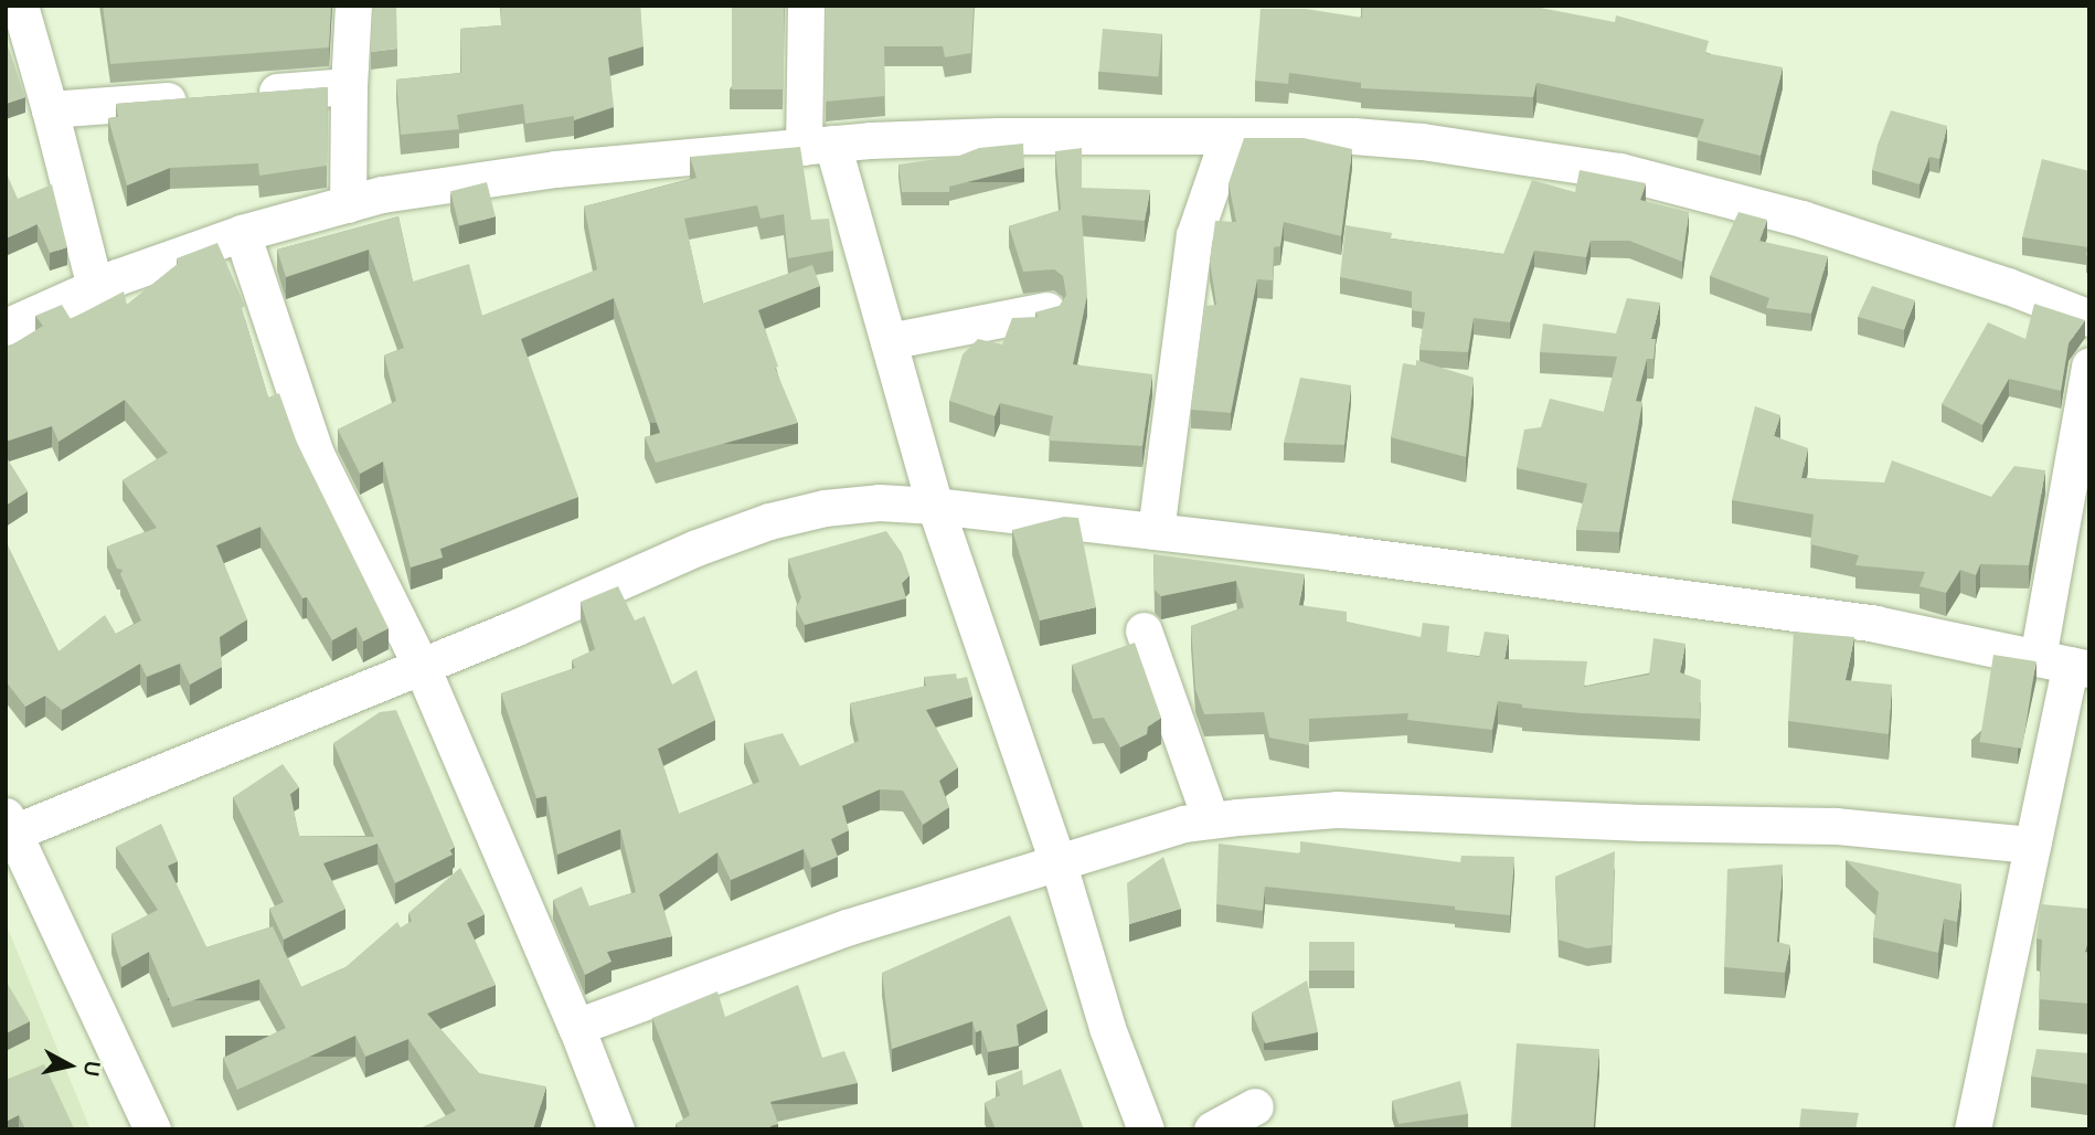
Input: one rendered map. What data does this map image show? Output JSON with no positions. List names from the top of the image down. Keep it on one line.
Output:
{"north":"right"}
